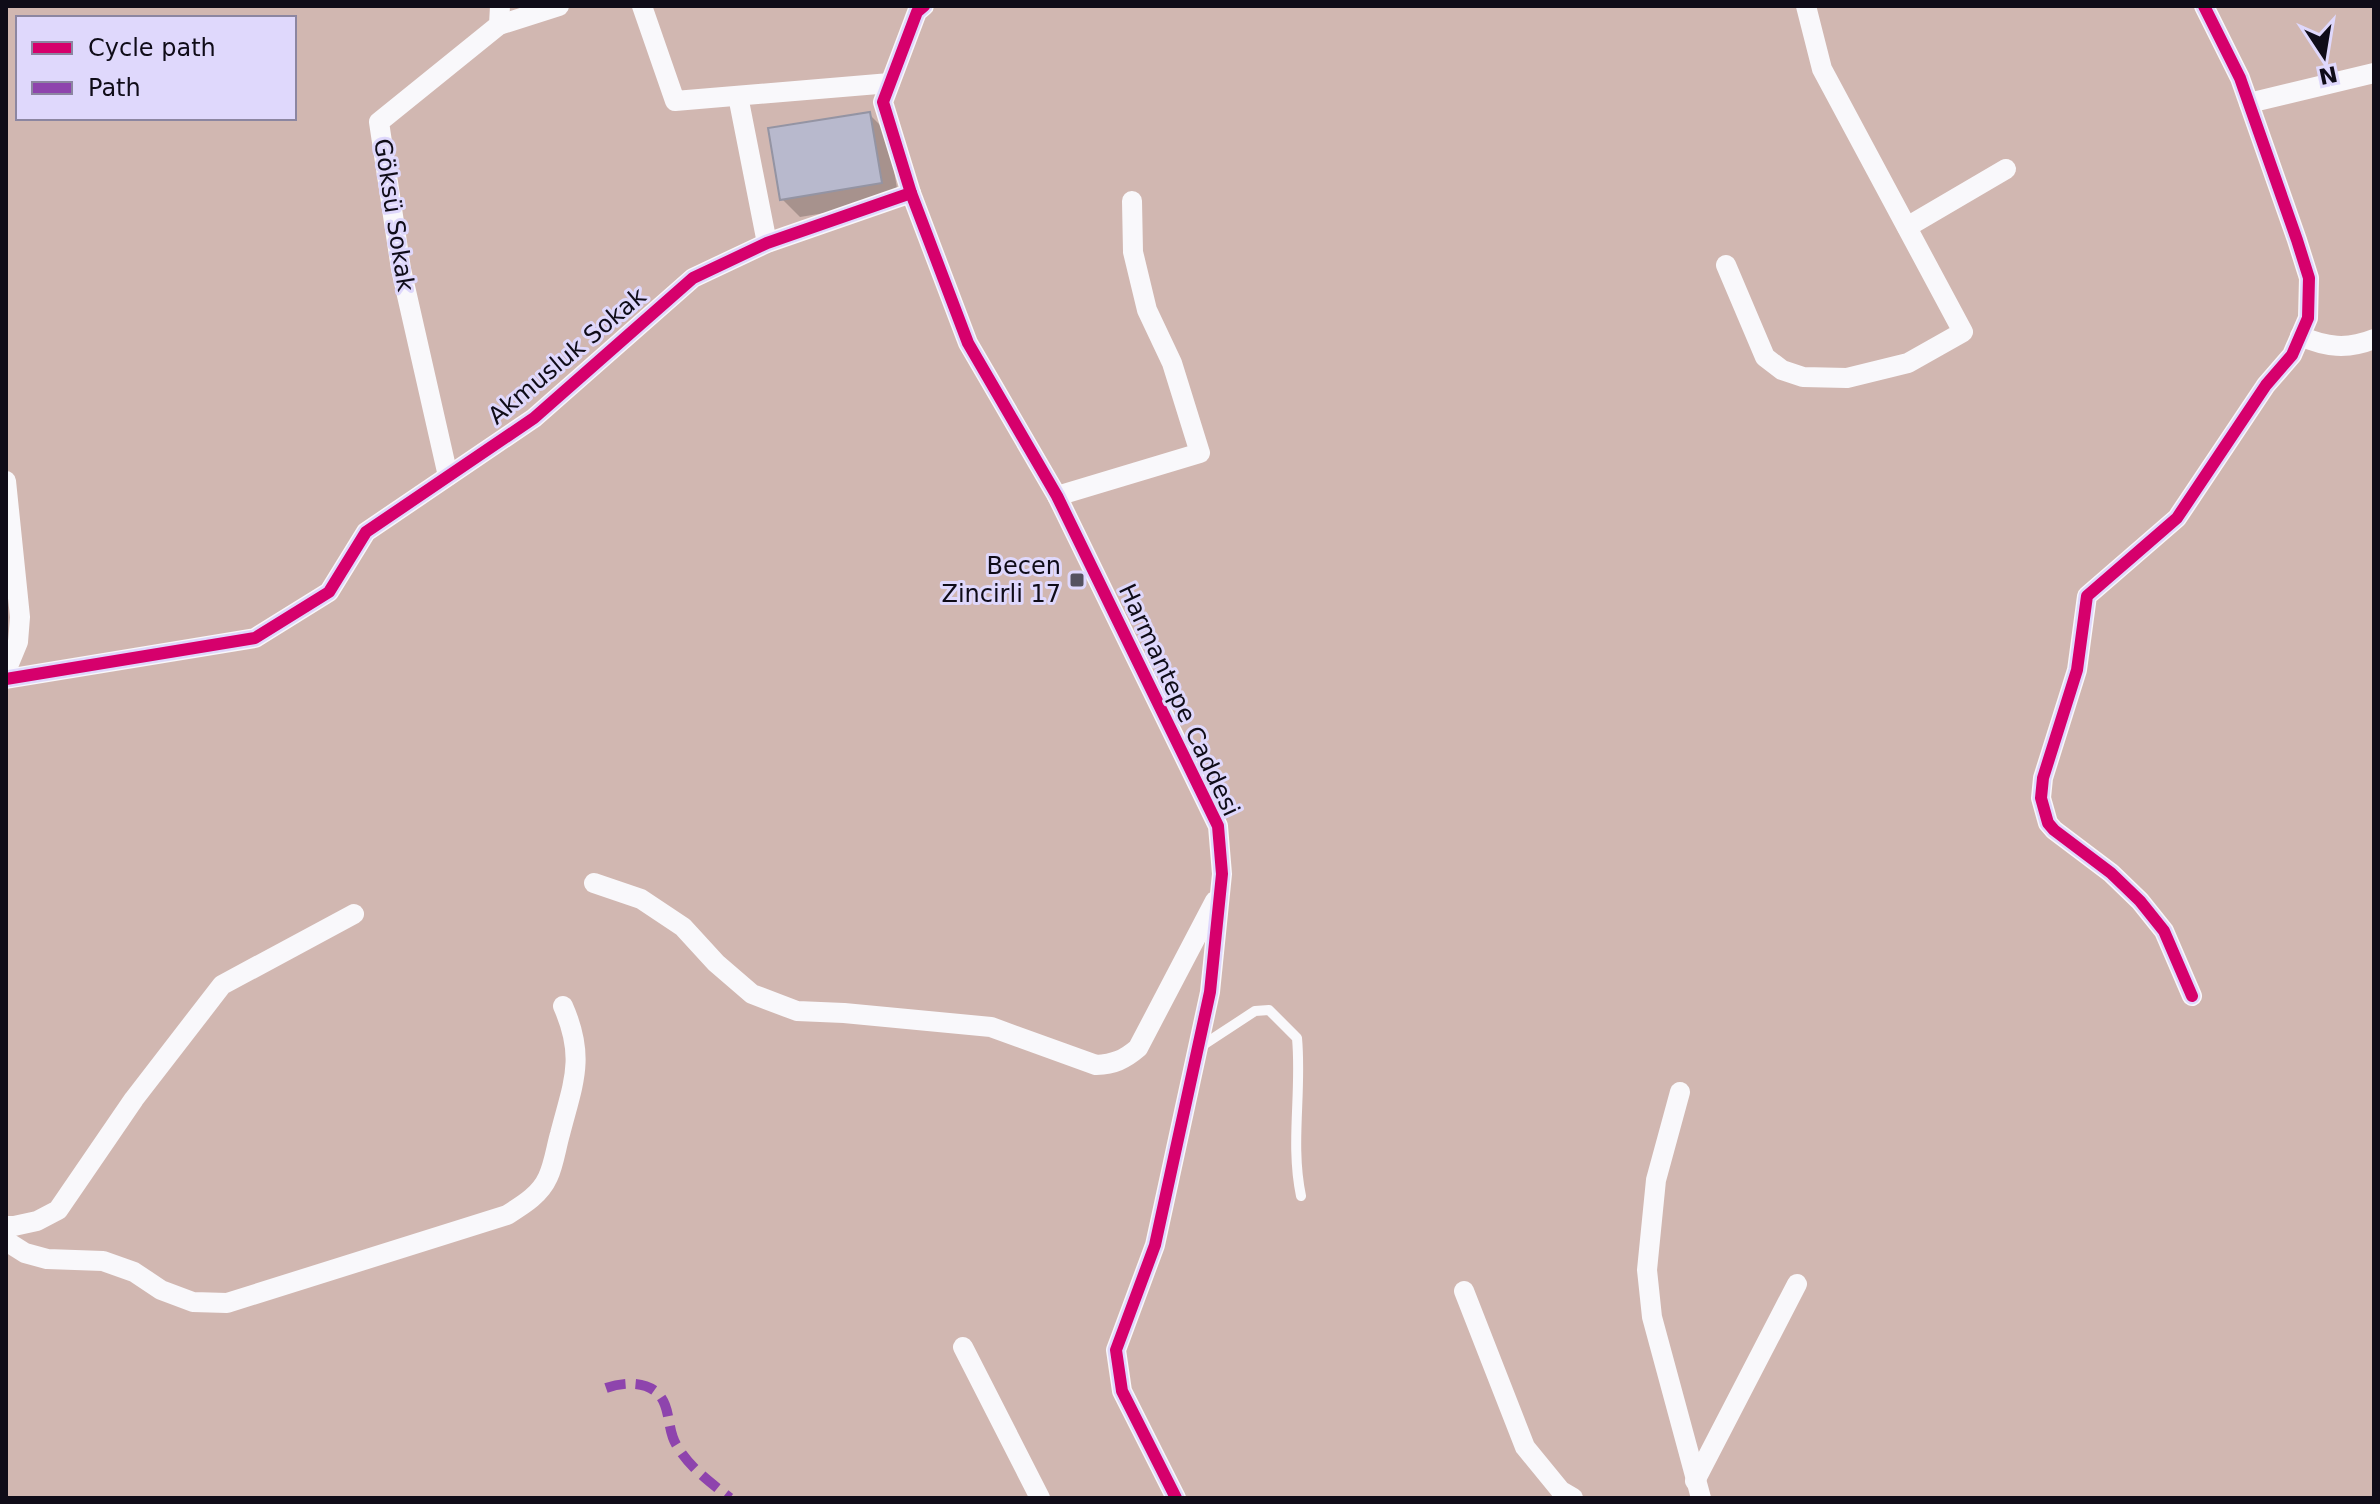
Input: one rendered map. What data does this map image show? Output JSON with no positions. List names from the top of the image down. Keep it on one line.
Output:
{"streets":{"street":["Göksü Sokak","Akmusluk Sokak","Harmantepe Caddesi"]},"crossings":[["Göksü Sokak","Akmusluk Sokak"],["Akmusluk Sokak","Harmantepe Caddesi"]],"places":{"transit":["Becen Zincirli 17"]},"legend":["Cycle path","Path"],"north":"bottom"}
